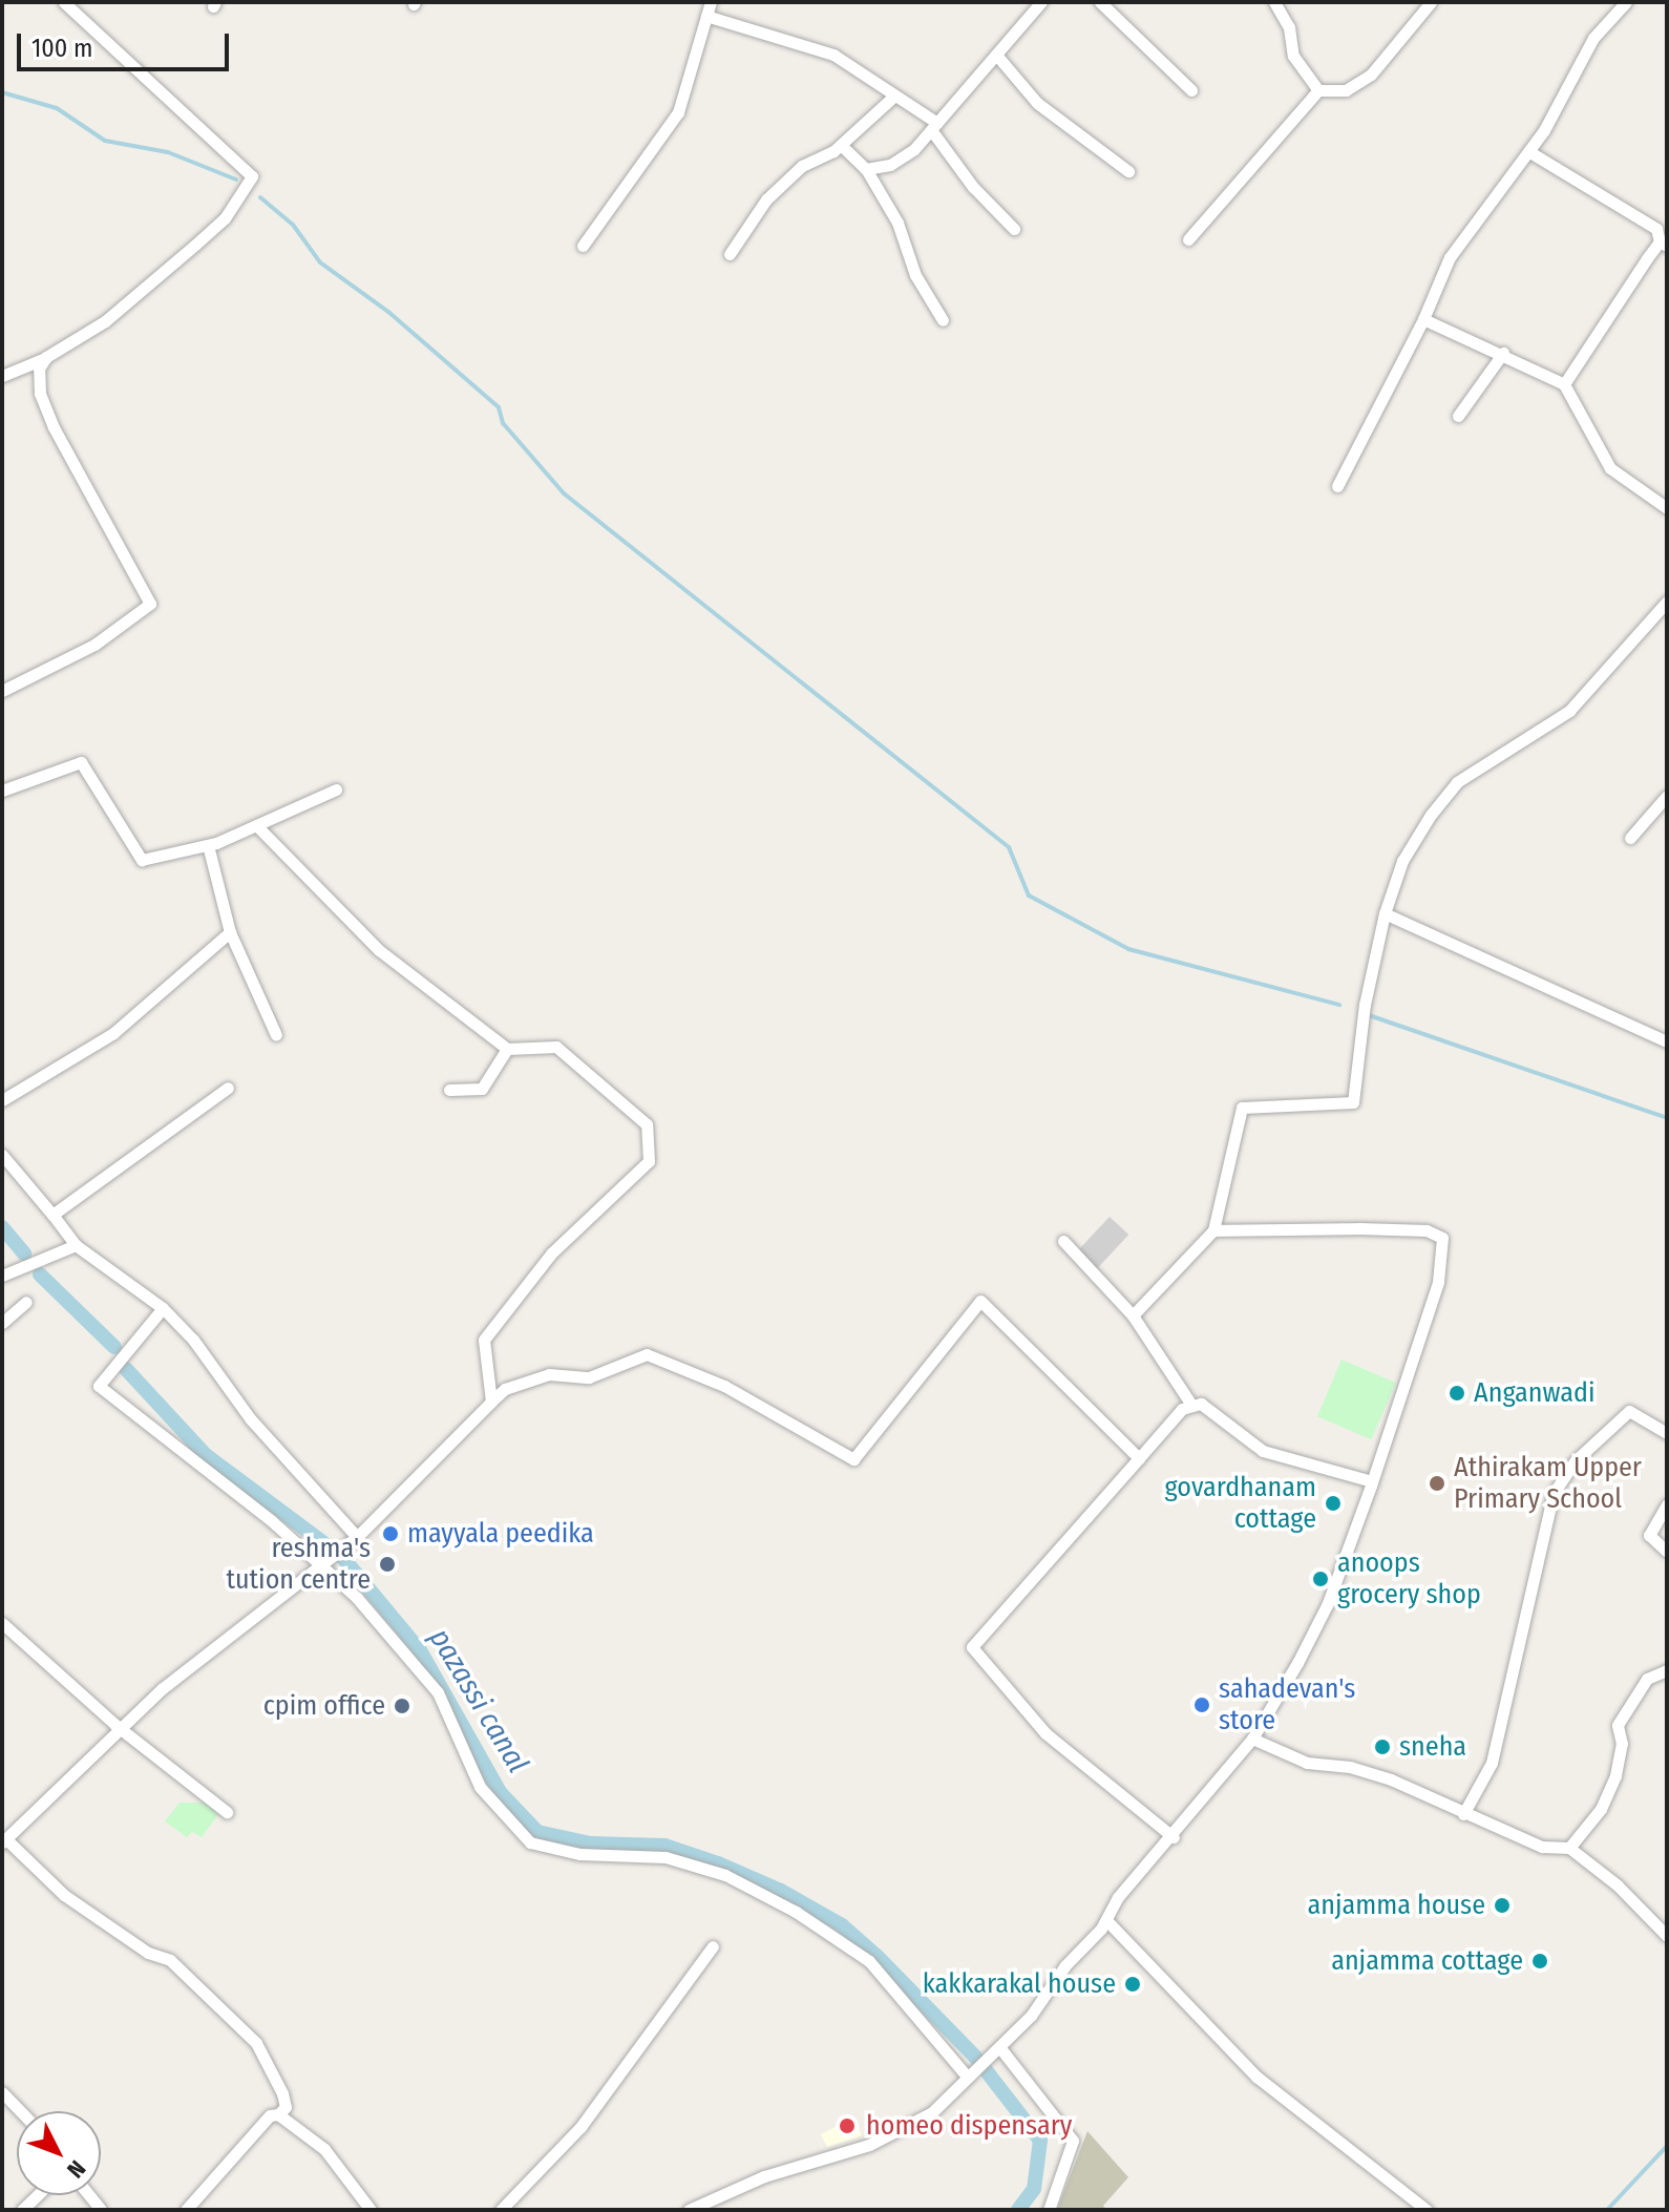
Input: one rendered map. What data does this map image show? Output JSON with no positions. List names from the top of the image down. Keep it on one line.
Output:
{"water":["pazassi canal"],"places":["Anganwadi","Athirakam Upper Primary School","govardhanam cottage","mayyala peedika","reshma's tution centre","anoops grocery shop","sahadevan's store","cpim office","sneha","anjamma house","anjamma cottage","kakkarakal house","homeo dispensary"],"scale_bar":"100 m","north":"bottom right"}
